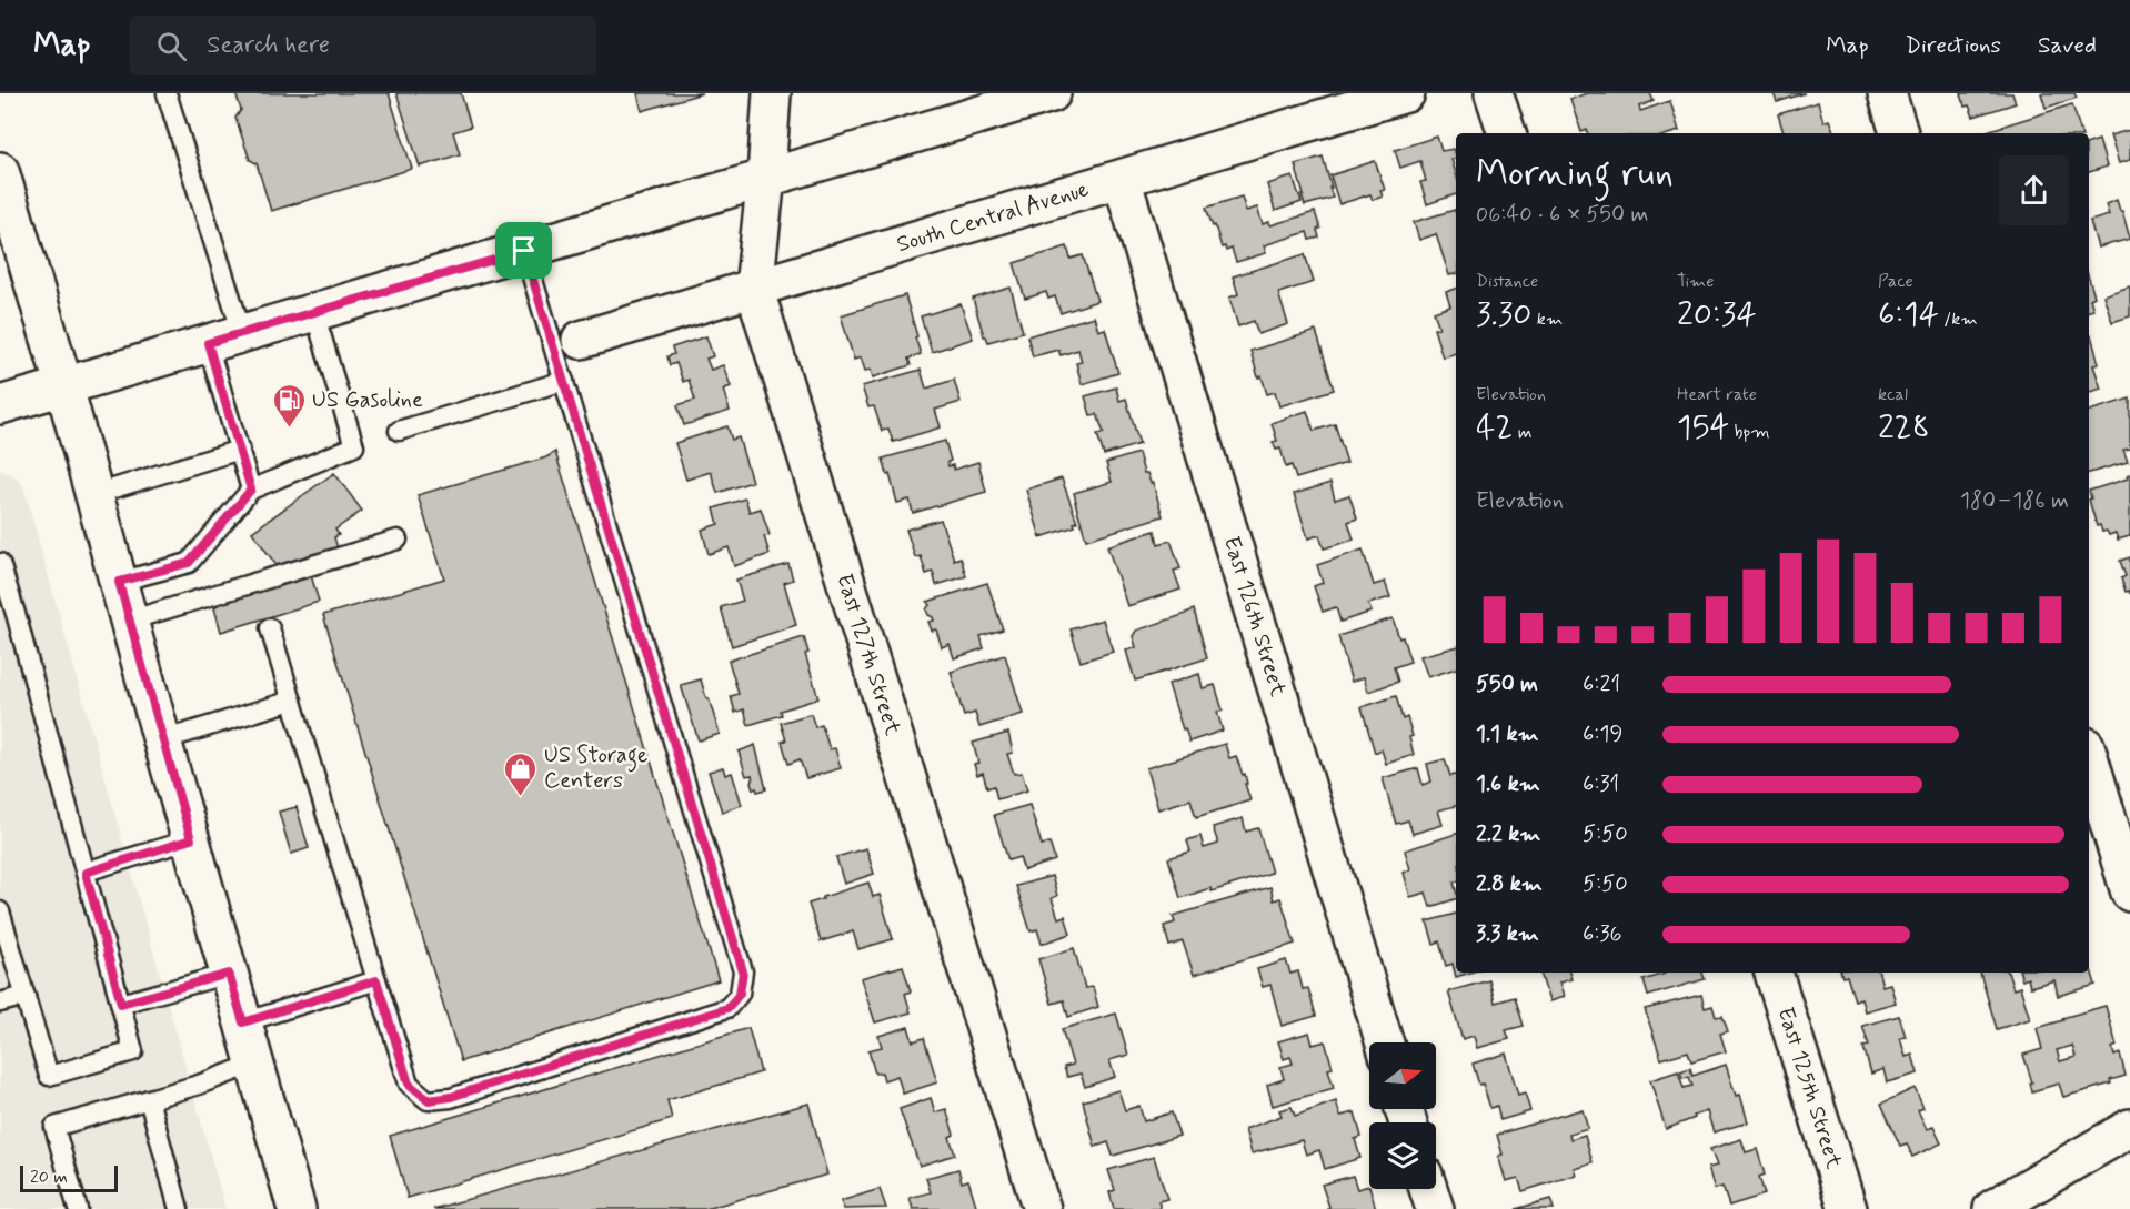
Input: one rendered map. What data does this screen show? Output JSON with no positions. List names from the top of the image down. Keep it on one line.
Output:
{"streets":{"street":["South Central Avenue","East 126th Street","East 127th Street","East 125th Street"]},"crossings":[["South Central Avenue","East 126th Street"],["South Central Avenue","East 127th Street"]],"places":{"fuel station":["US Gasoline"],"shop":["US Storage Centers"]},"scale_bar":"20 m","north":"right","page":{"header":"Map","search":"Search here","nav":["Map","Directions","Saved"],"heading":["Morning run","06:40 · 6 × 550 m"],"stats":[["Distance","3.30 km"],["Time","20:34"],["Pace","6:14 /km"],["Elevation","42 m"],["Heart rate","154 bpm"],["kcal","228"]],"chart":["Elevation","180–186 m"],"list":[{"name":"550 m","note":"6:21"},{"name":"1.1 km","note":"6:19"},{"name":"1.6 km","note":"6:31"},{"name":"2.2 km","note":"5:50"},{"name":"2.8 km","note":"5:50"},{"name":"3.3 km","note":"6:36"}],"scale":"20 m"}}
